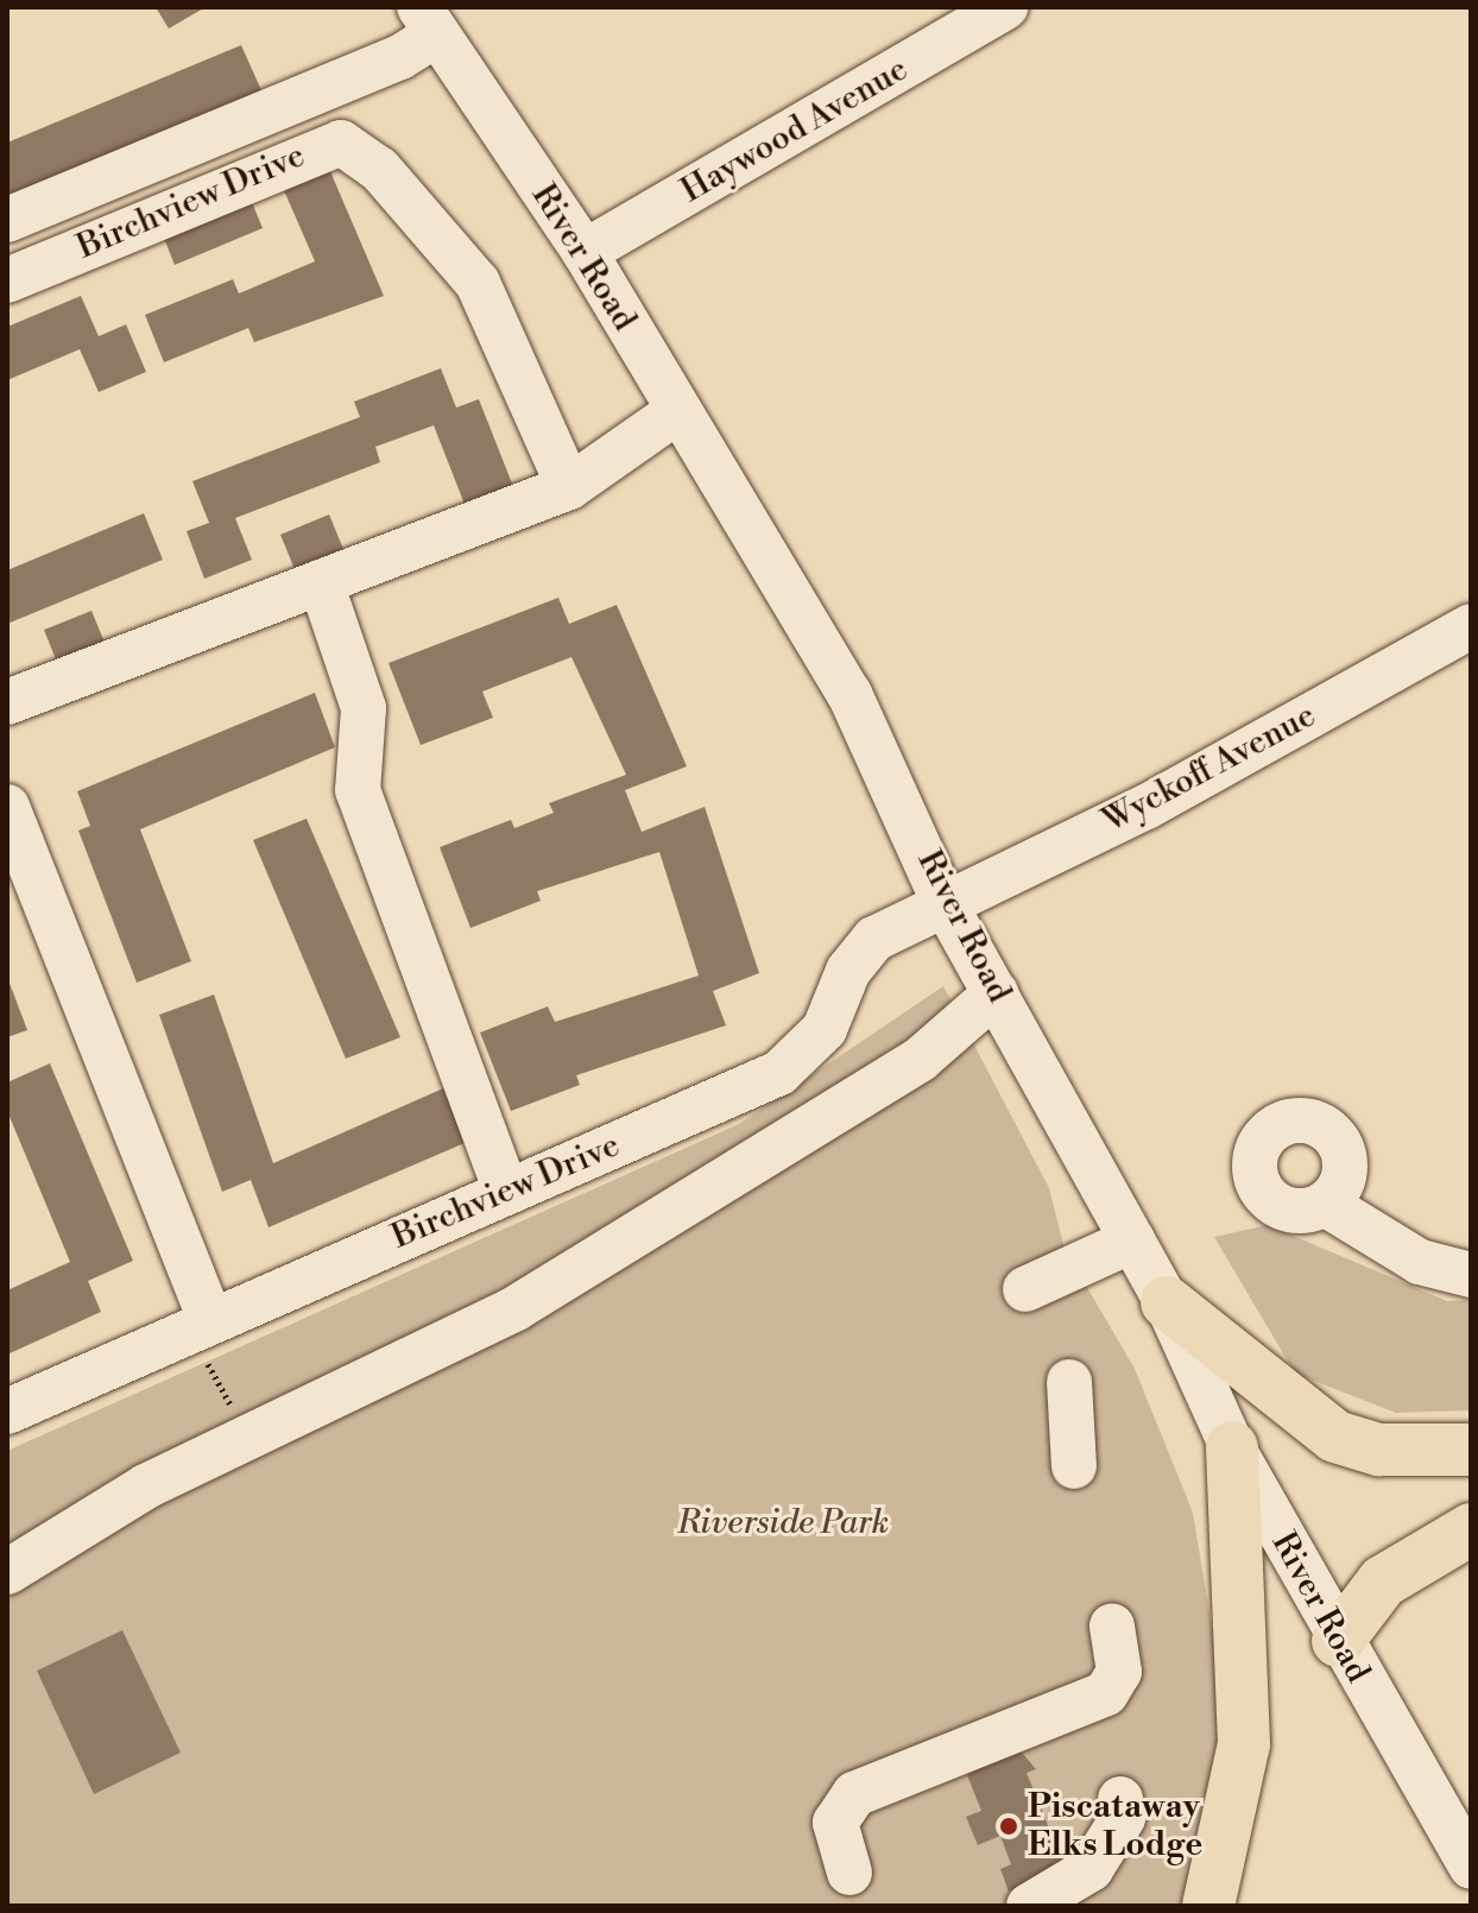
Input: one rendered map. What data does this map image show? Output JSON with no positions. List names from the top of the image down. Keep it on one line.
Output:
{"streets":{"street":["Haywood Avenue","Birchview Drive","River Road","Wyckoff Avenue"]},"crossings":[["Haywood Avenue","River Road"],["Birchview Drive","River Road"],["Birchview Drive","Wyckoff Avenue"],["River Road","Wyckoff Avenue"]],"parks":["Riverside Park"],"places":["Piscataway Elks Lodge"]}
